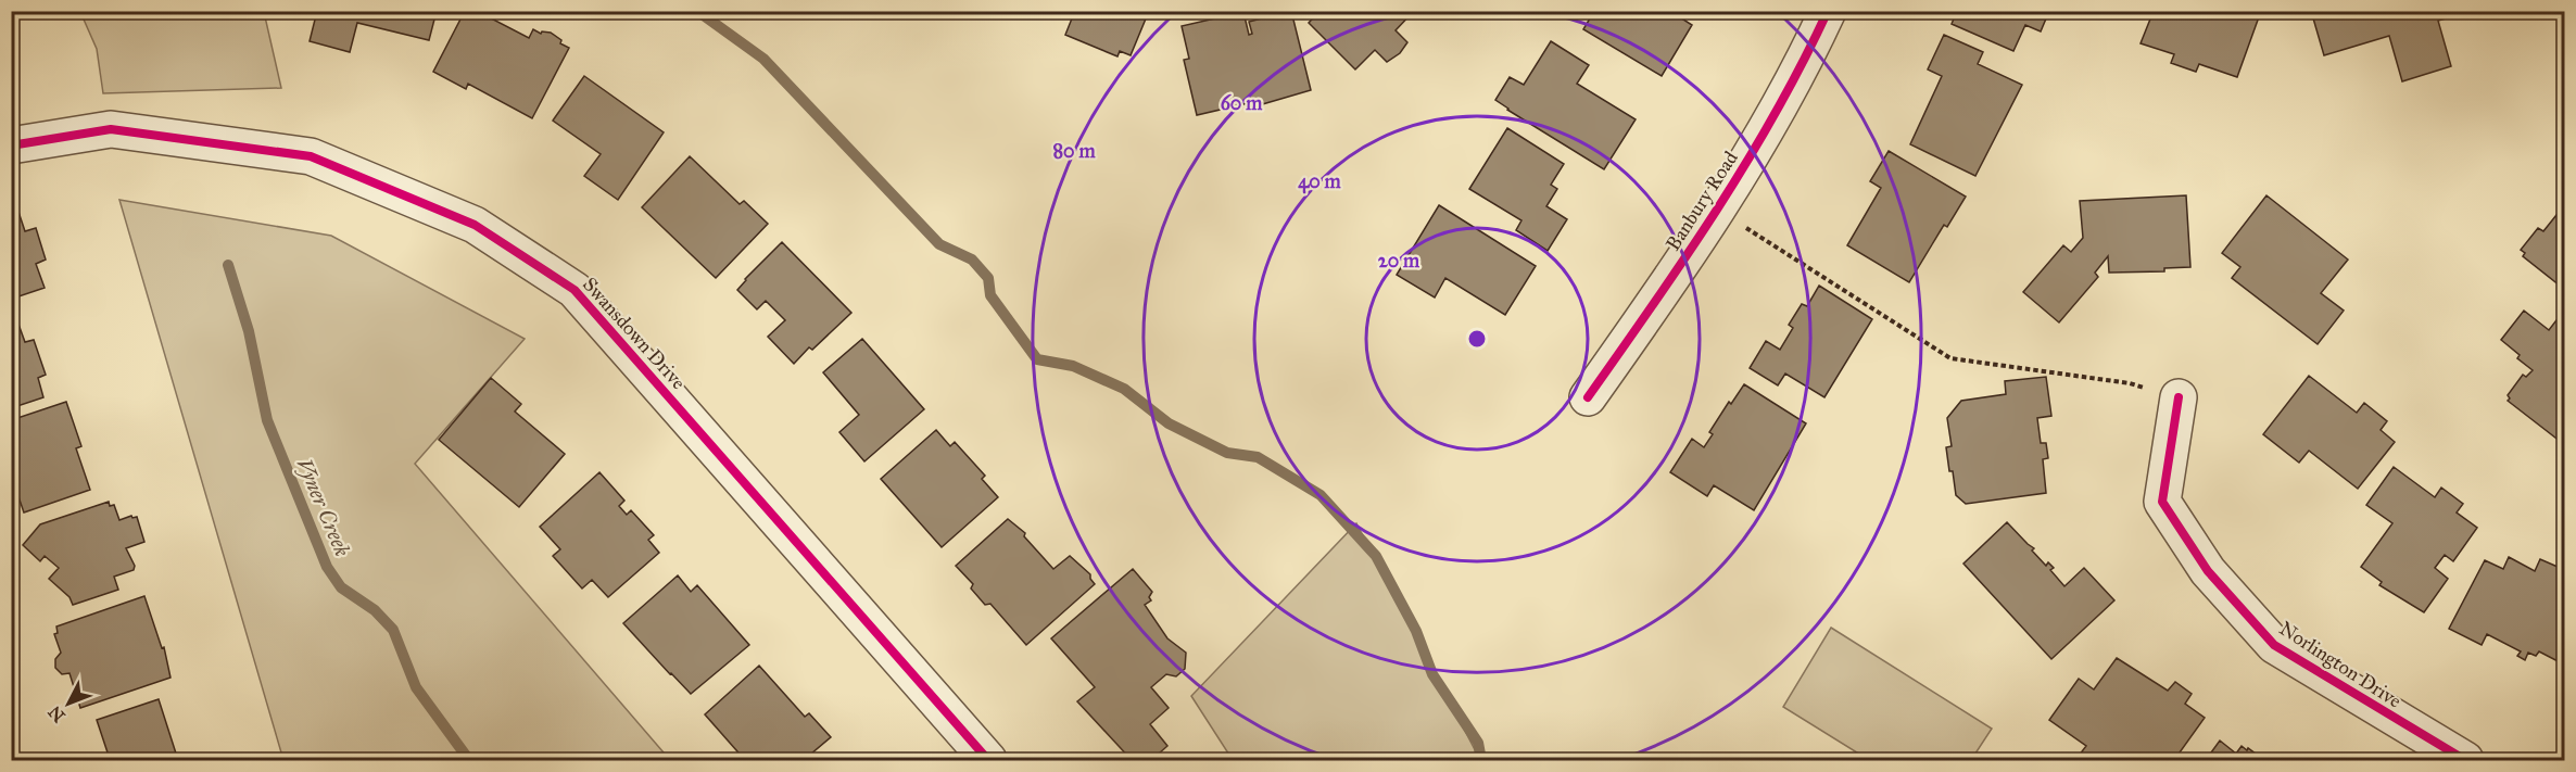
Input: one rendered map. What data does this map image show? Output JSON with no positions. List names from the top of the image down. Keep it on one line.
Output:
{"streets":{"street":["Banbury Road","Swansdown Drive","Norlington Drive"]},"water":["Vyner Creek"],"north":"bottom left","rings":["60 m","80 m","40 m","20 m"]}
